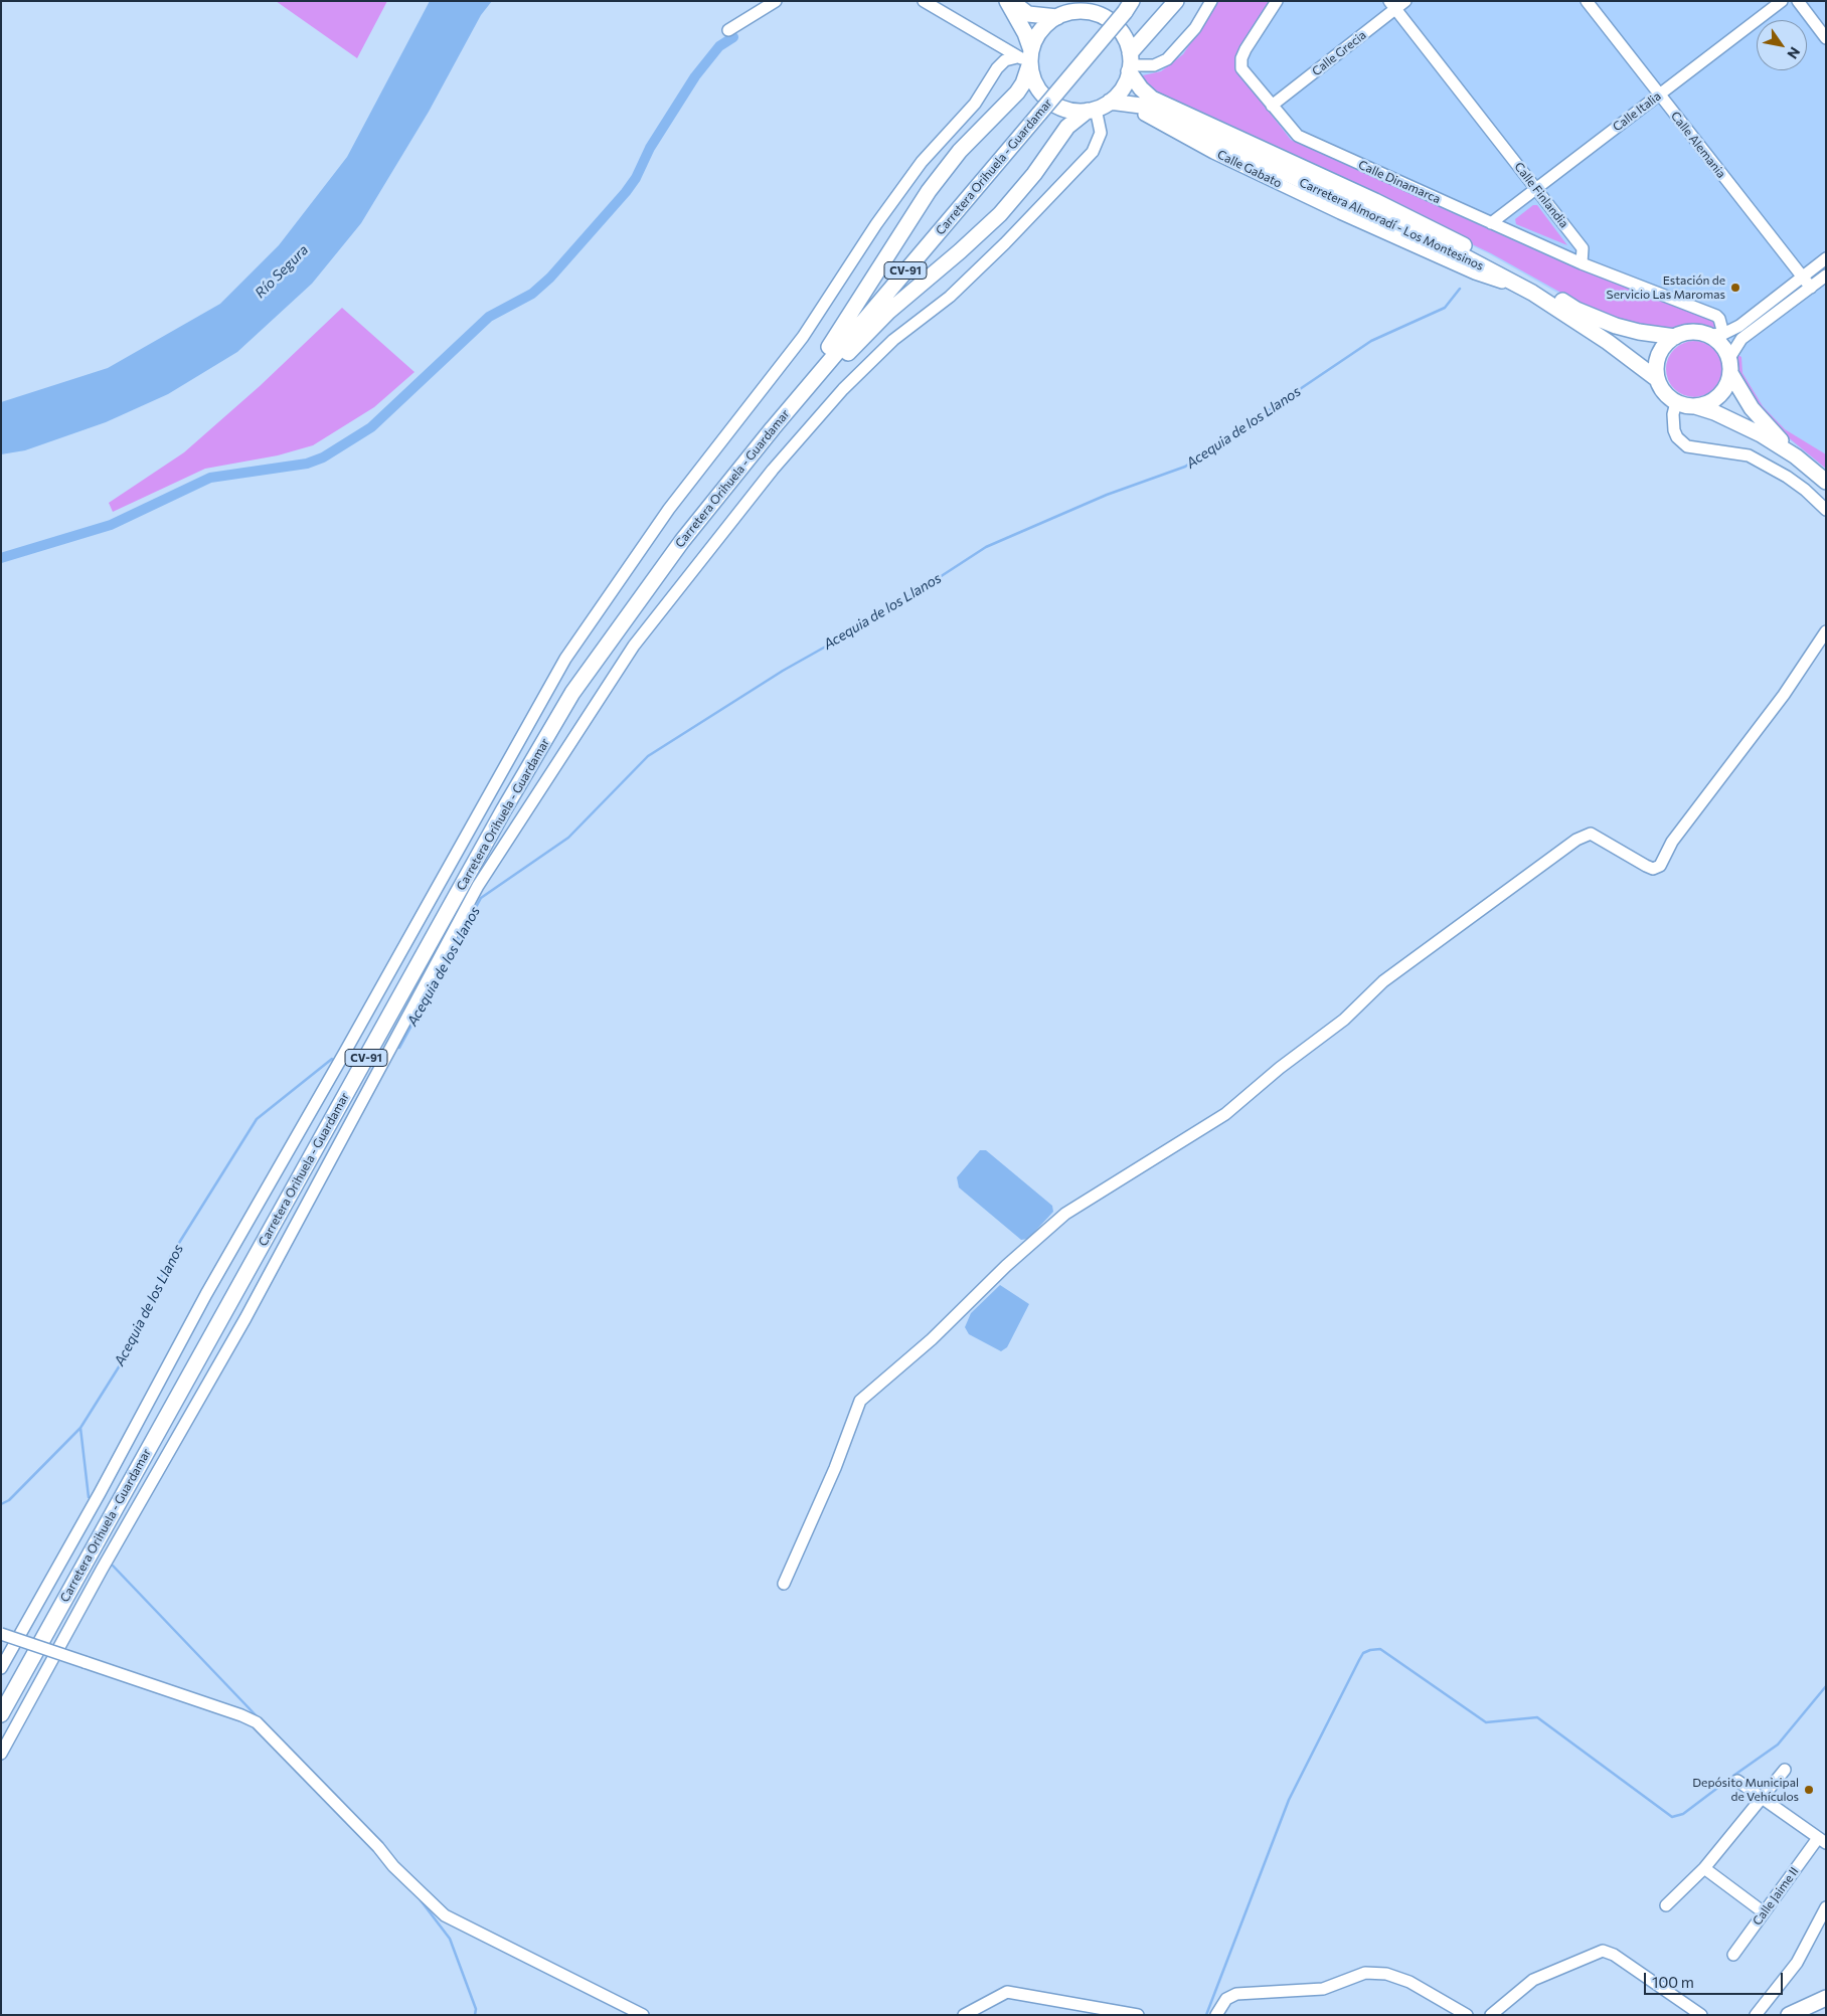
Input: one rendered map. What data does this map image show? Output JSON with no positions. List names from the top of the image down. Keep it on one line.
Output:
{"streets":{"main road":["Carretera Orihuela - Guardamar","Carretera Almoradí - Los Montesinos","CV-91"],"street":["Calle Grecia","Calle Italia","Calle Alemania","Calle Dinamarca","Calle Finlandia","Calle Jaime II"]},"crossings":[["Calle Grecia","Calle Dinamarca"],["Calle Grecia","Calle Finlandia"],["Calle Italia","Calle Alemania"],["Calle Italia","Calle Dinamarca"],["Calle Italia","Calle Finlandia"],["Calle Dinamarca","Calle Finlandia"]],"water":["Río Segura","Acequia de los Llanos"],"places":["Estación de Servicio Las Maromas","Depósito Municipal de Vehículos"],"scale_bar":"100 m","north":"bottom right"}
